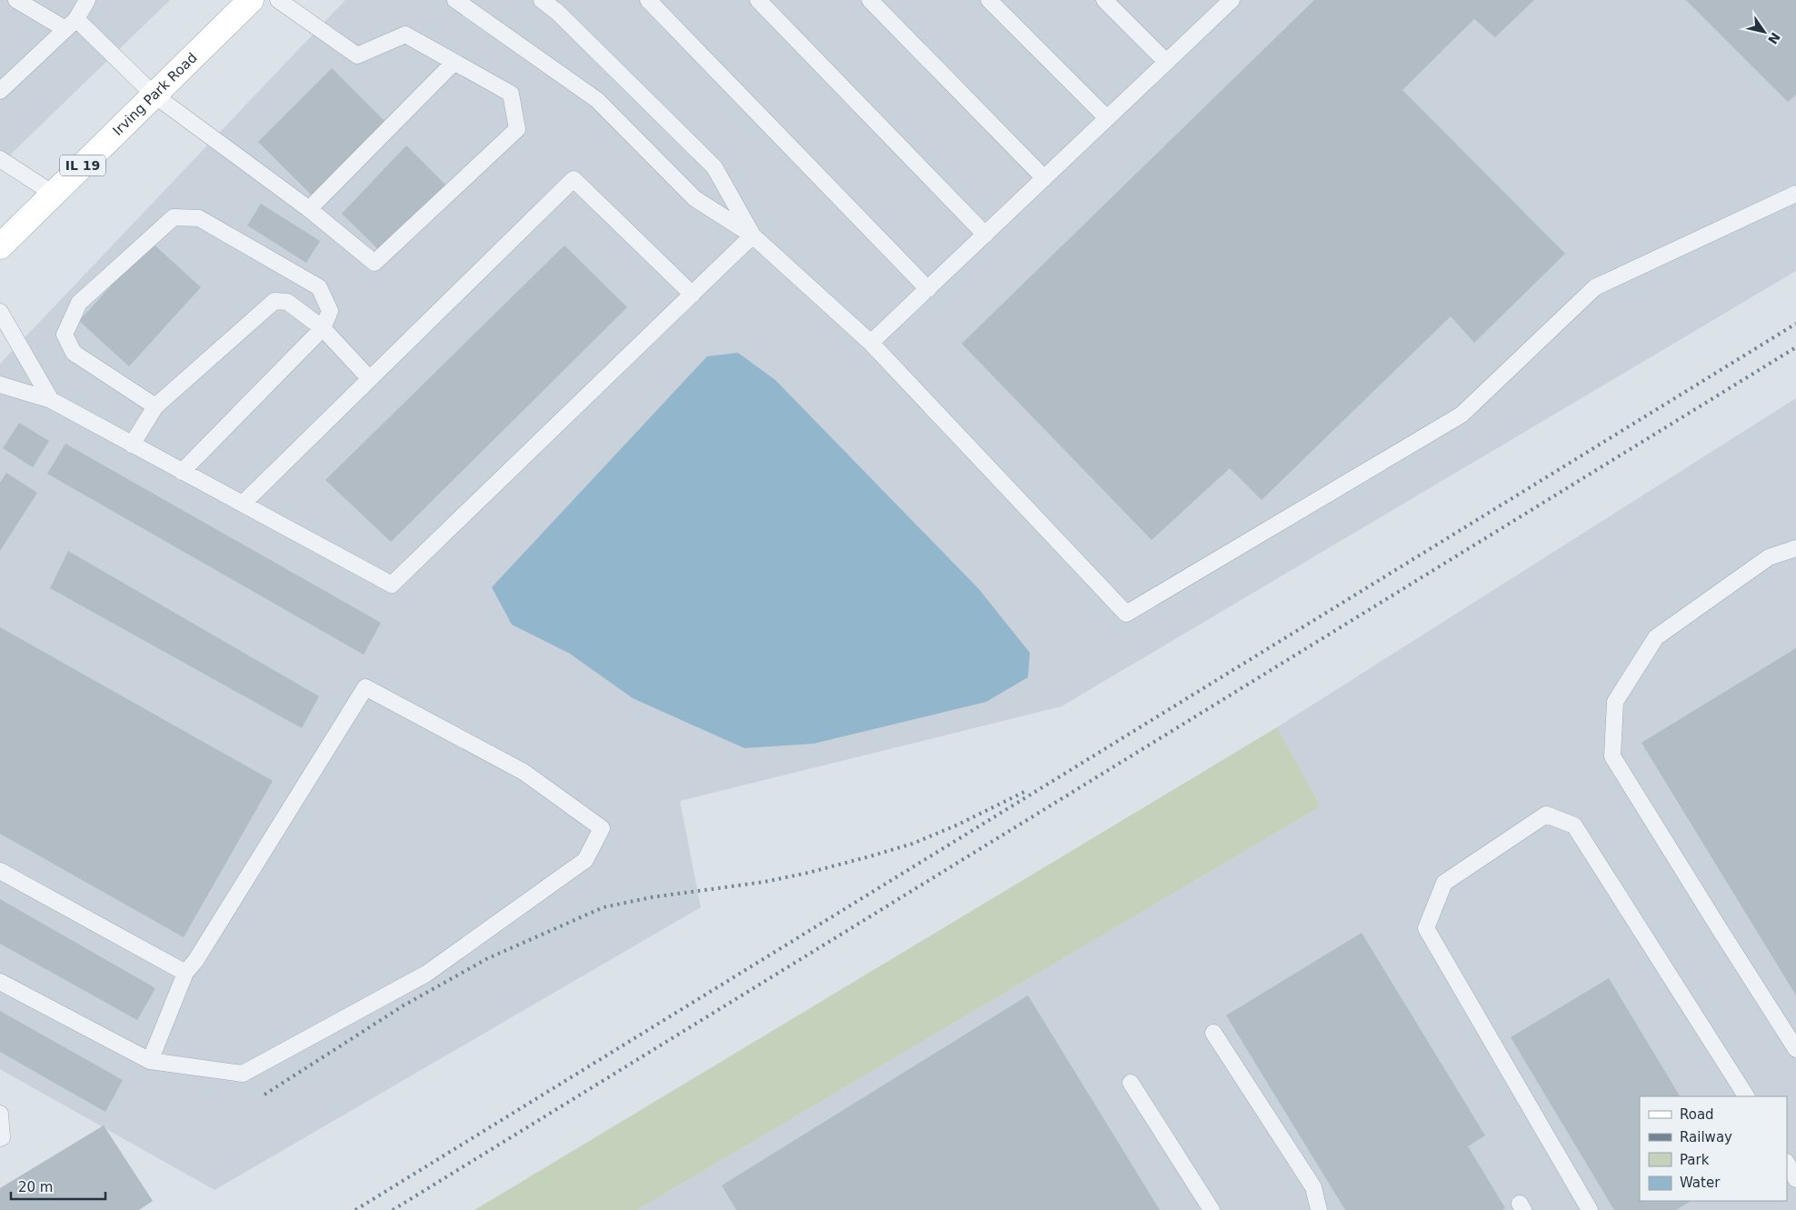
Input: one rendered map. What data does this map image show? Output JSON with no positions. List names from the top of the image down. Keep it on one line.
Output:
{"streets":{"main road":["Irving Park Road","IL 19"]},"legend":["Road","Railway","Park","Water"],"scale_bar":"20 m","north":"bottom right"}
